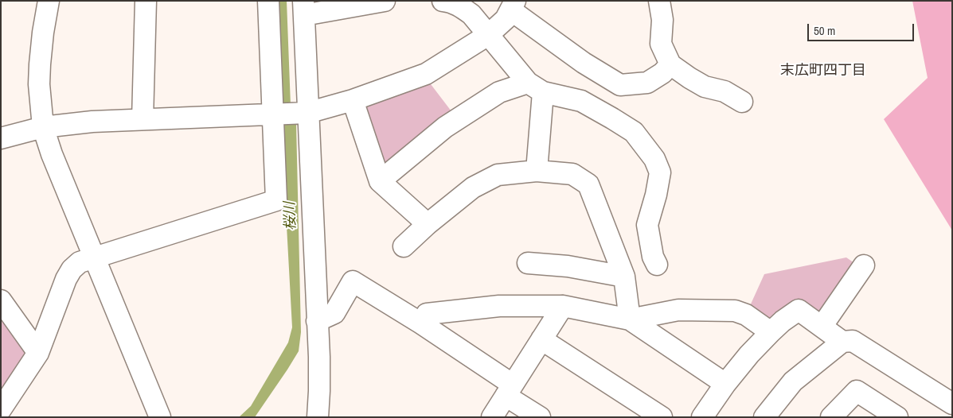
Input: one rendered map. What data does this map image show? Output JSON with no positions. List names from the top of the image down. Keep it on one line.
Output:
{"districts":["末広町四丁目"],"water":["桜川"],"scale_bar":"50 m"}
